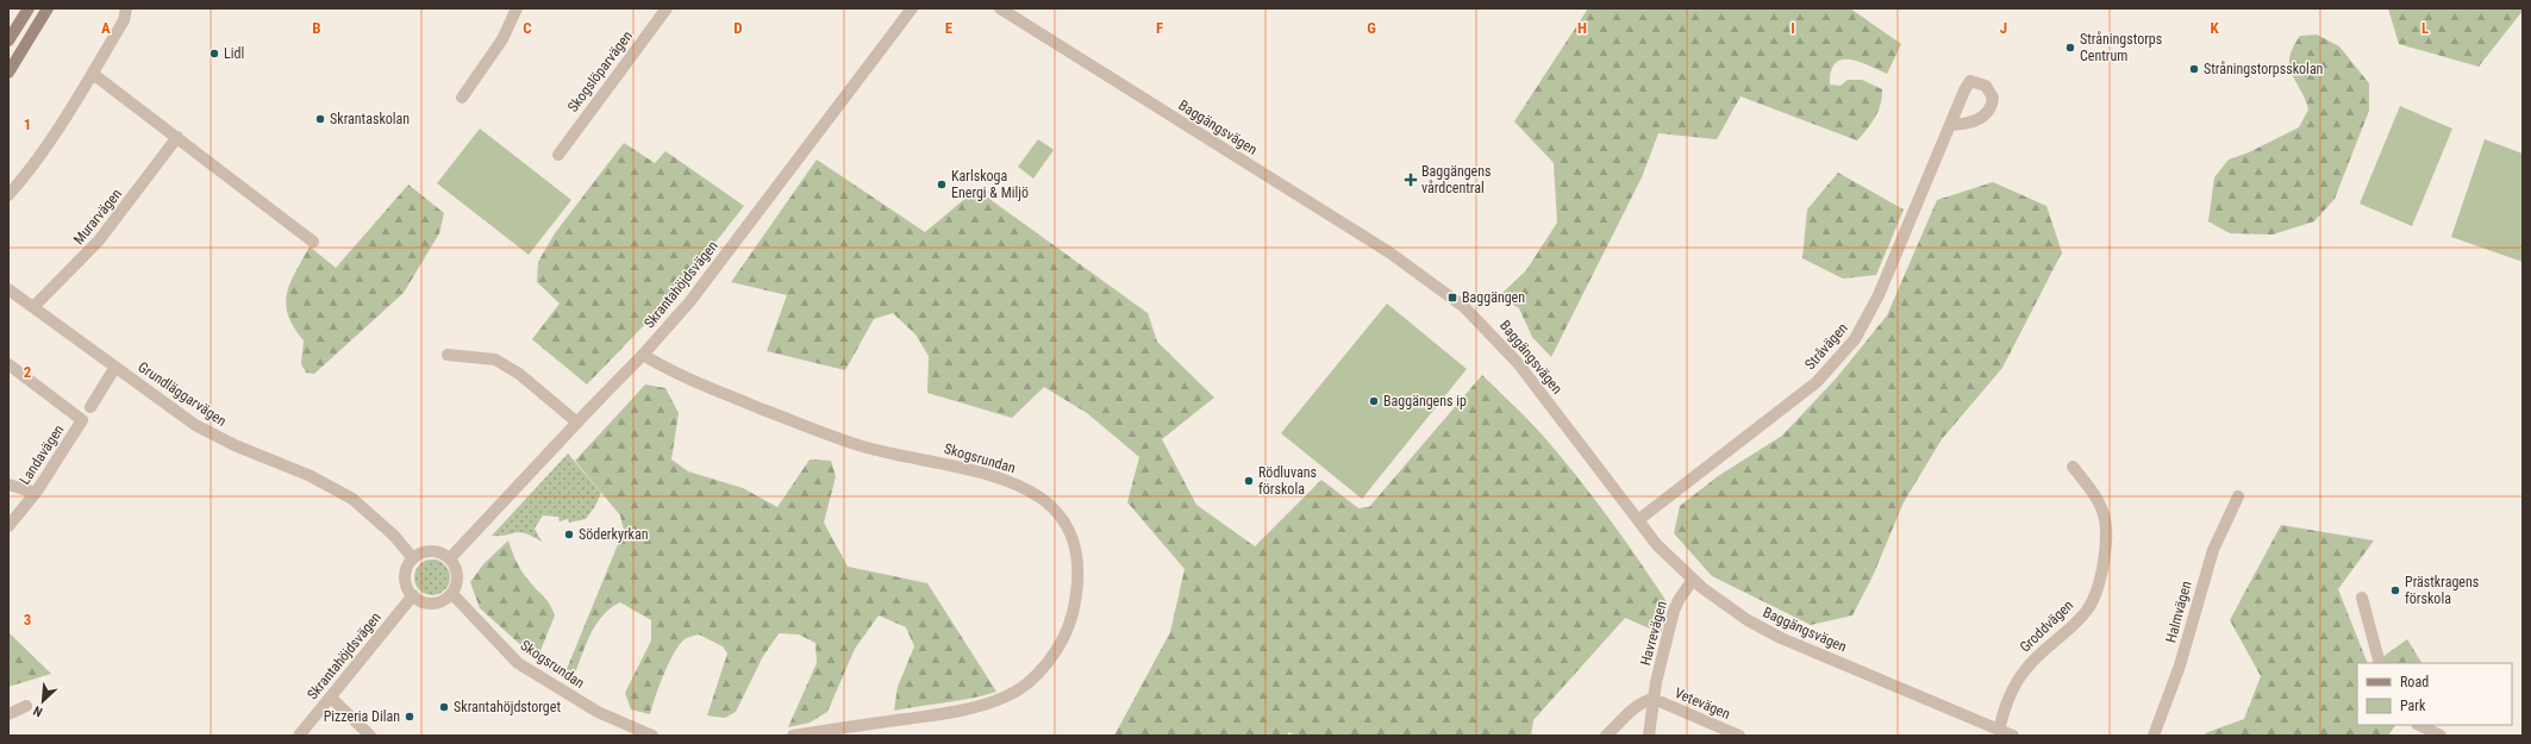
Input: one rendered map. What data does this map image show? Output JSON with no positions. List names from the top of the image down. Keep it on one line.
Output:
{"streets":{"street":["Skogslöparvägen","Baggängsvägen","Murarvägen","Skrantahöjdsvägen","Stråvägen","Grundläggarvägen","Landavägen","Skogsrundan","Halmvägen","Groddvägen","Havrevägen","Vetevägen"]},"crossings":[["Baggängsvägen","Stråvägen"],["Baggängsvägen","Groddvägen"],["Baggängsvägen","Havrevägen"],["Murarvägen","Grundläggarvägen"],["Skrantahöjdsvägen","Grundläggarvägen"],["Skrantahöjdsvägen","Skogsrundan"],["Grundläggarvägen","Skogsrundan"],["Havrevägen","Vetevägen"]],"places":{"other":["Stråningstorps Centrum","Lidl","Stråningstorpsskolan","Skrantaskolan","Karlskoga Energi & Miljö","Baggängens ip","Rödluvans förskola","Söderkyrkan","Prästkragens förskola","Skrantahöjdstorget","Pizzeria Dilan"],"health":["Baggängens vårdcentral"],"transit":["Baggängen"]},"legend":["Road","Park"],"north":"bottom left","grid":{"columns":["A","B","C","D","E","F","G","H","I","J","K","L"],"rows":["1","2","3"]}}
